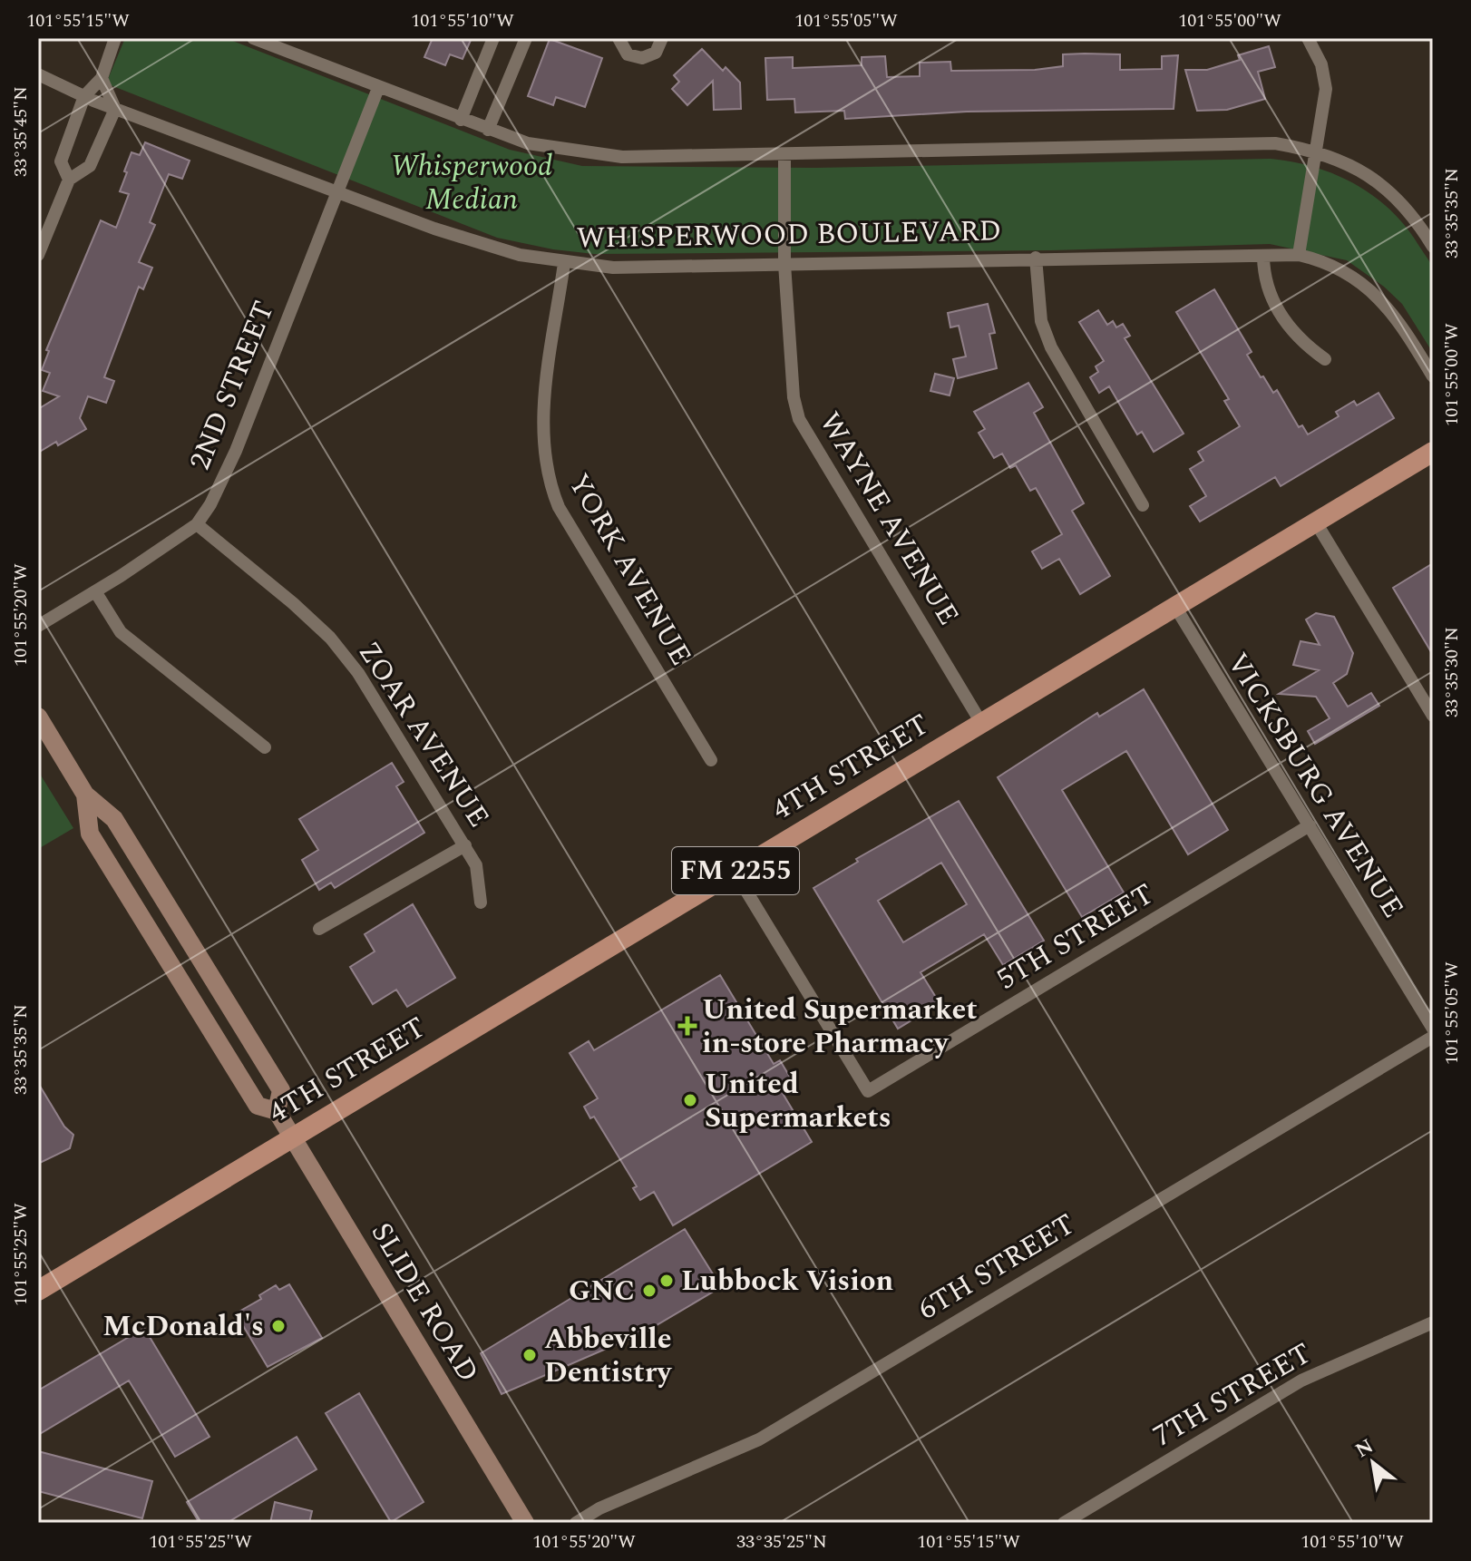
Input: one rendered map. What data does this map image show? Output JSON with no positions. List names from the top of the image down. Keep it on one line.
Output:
{"streets":{"main road":["4TH STREET","FM 2255","SLIDE ROAD"],"street":["WHISPERWOOD BOULEVARD","2ND STREET","WAYNE AVENUE","YORK AVENUE","ZOAR AVENUE","VICKSBURG AVENUE","5TH STREET","6TH STREET","7TH STREET"]},"crossings":[["WHISPERWOOD BOULEVARD","2ND STREET"],["WHISPERWOOD BOULEVARD","WAYNE AVENUE"],["WHISPERWOOD BOULEVARD","YORK AVENUE"],["2ND STREET","ZOAR AVENUE"],["WAYNE AVENUE","4TH STREET"],["4TH STREET","VICKSBURG AVENUE"],["4TH STREET","5TH STREET"],["4TH STREET","SLIDE ROAD"],["VICKSBURG AVENUE","5TH STREET"]],"parks":["Whisperwood Median"],"places":{"health":["United Supermarket in-store Pharmacy"],"other":["United Supermarkets","Lubbock Vision","GNC","McDonald's","Abbeville Dentistry"]},"north":"top left","coordinates":["101°55'15\"W","101°55'10\"W","101°55'05\"W","101°55'00\"W","33°35'45\"N","33°35'35\"N","101°55'20\"W","33°35'30\"N","101°55'25\"W","33°35'25\"N"]}
